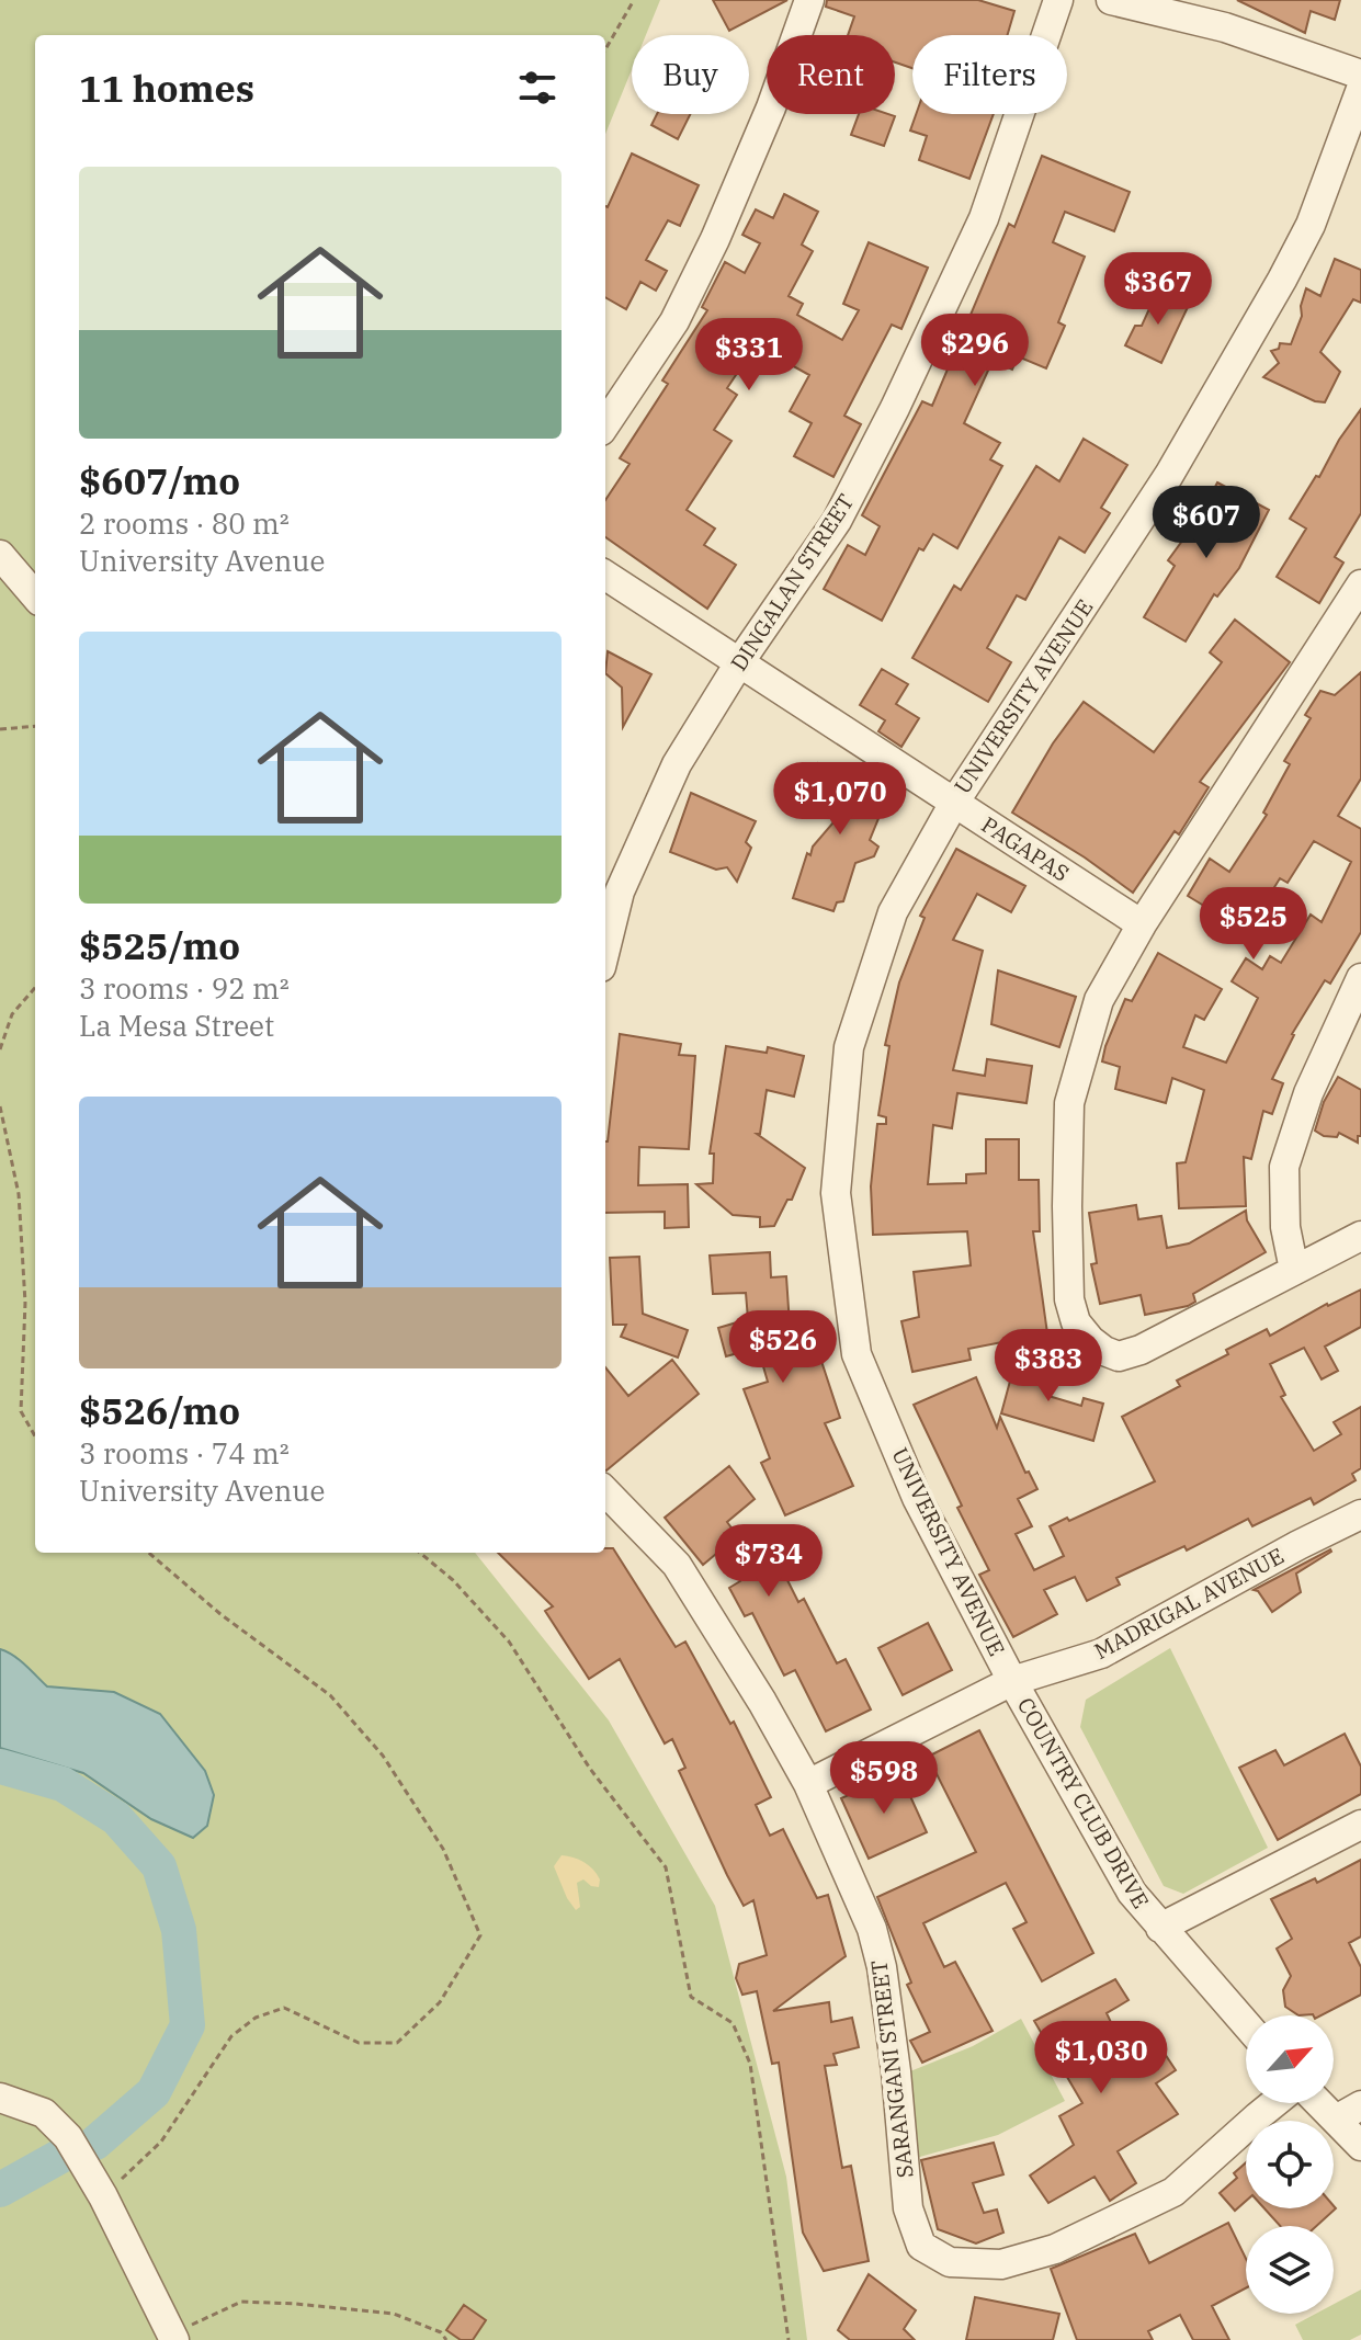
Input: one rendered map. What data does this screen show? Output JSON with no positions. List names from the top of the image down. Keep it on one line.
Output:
{"streets":{"street":["DINGALAN STREET","UNIVERSITY AVENUE","PAGAPAS","MADRIGAL AVENUE","COUNTRY CLUB DRIVE","SARANGANI STREET"]},"crossings":[["DINGALAN STREET","PAGAPAS"],["UNIVERSITY AVENUE","PAGAPAS"],["UNIVERSITY AVENUE","MADRIGAL AVENUE"],["UNIVERSITY AVENUE","COUNTRY CLUB DRIVE"],["MADRIGAL AVENUE","COUNTRY CLUB DRIVE"],["MADRIGAL AVENUE","SARANGANI STREET"]],"north":"top right","page":{"chip":["Buy","Rent","Filters"],"heading":"11 homes","list":[{"name":"$607/mo","note":"2 rooms · 80 m² · University Avenue"},{"name":"$525/mo","note":"3 rooms · 92 m² · La Mesa Street"},{"name":"$526/mo","note":"3 rooms · 74 m² · University Avenue"}],"price":["$367","$296","$331","$607","$1,070","$525","$526","$383","$734","$598","$1,030"]}}
